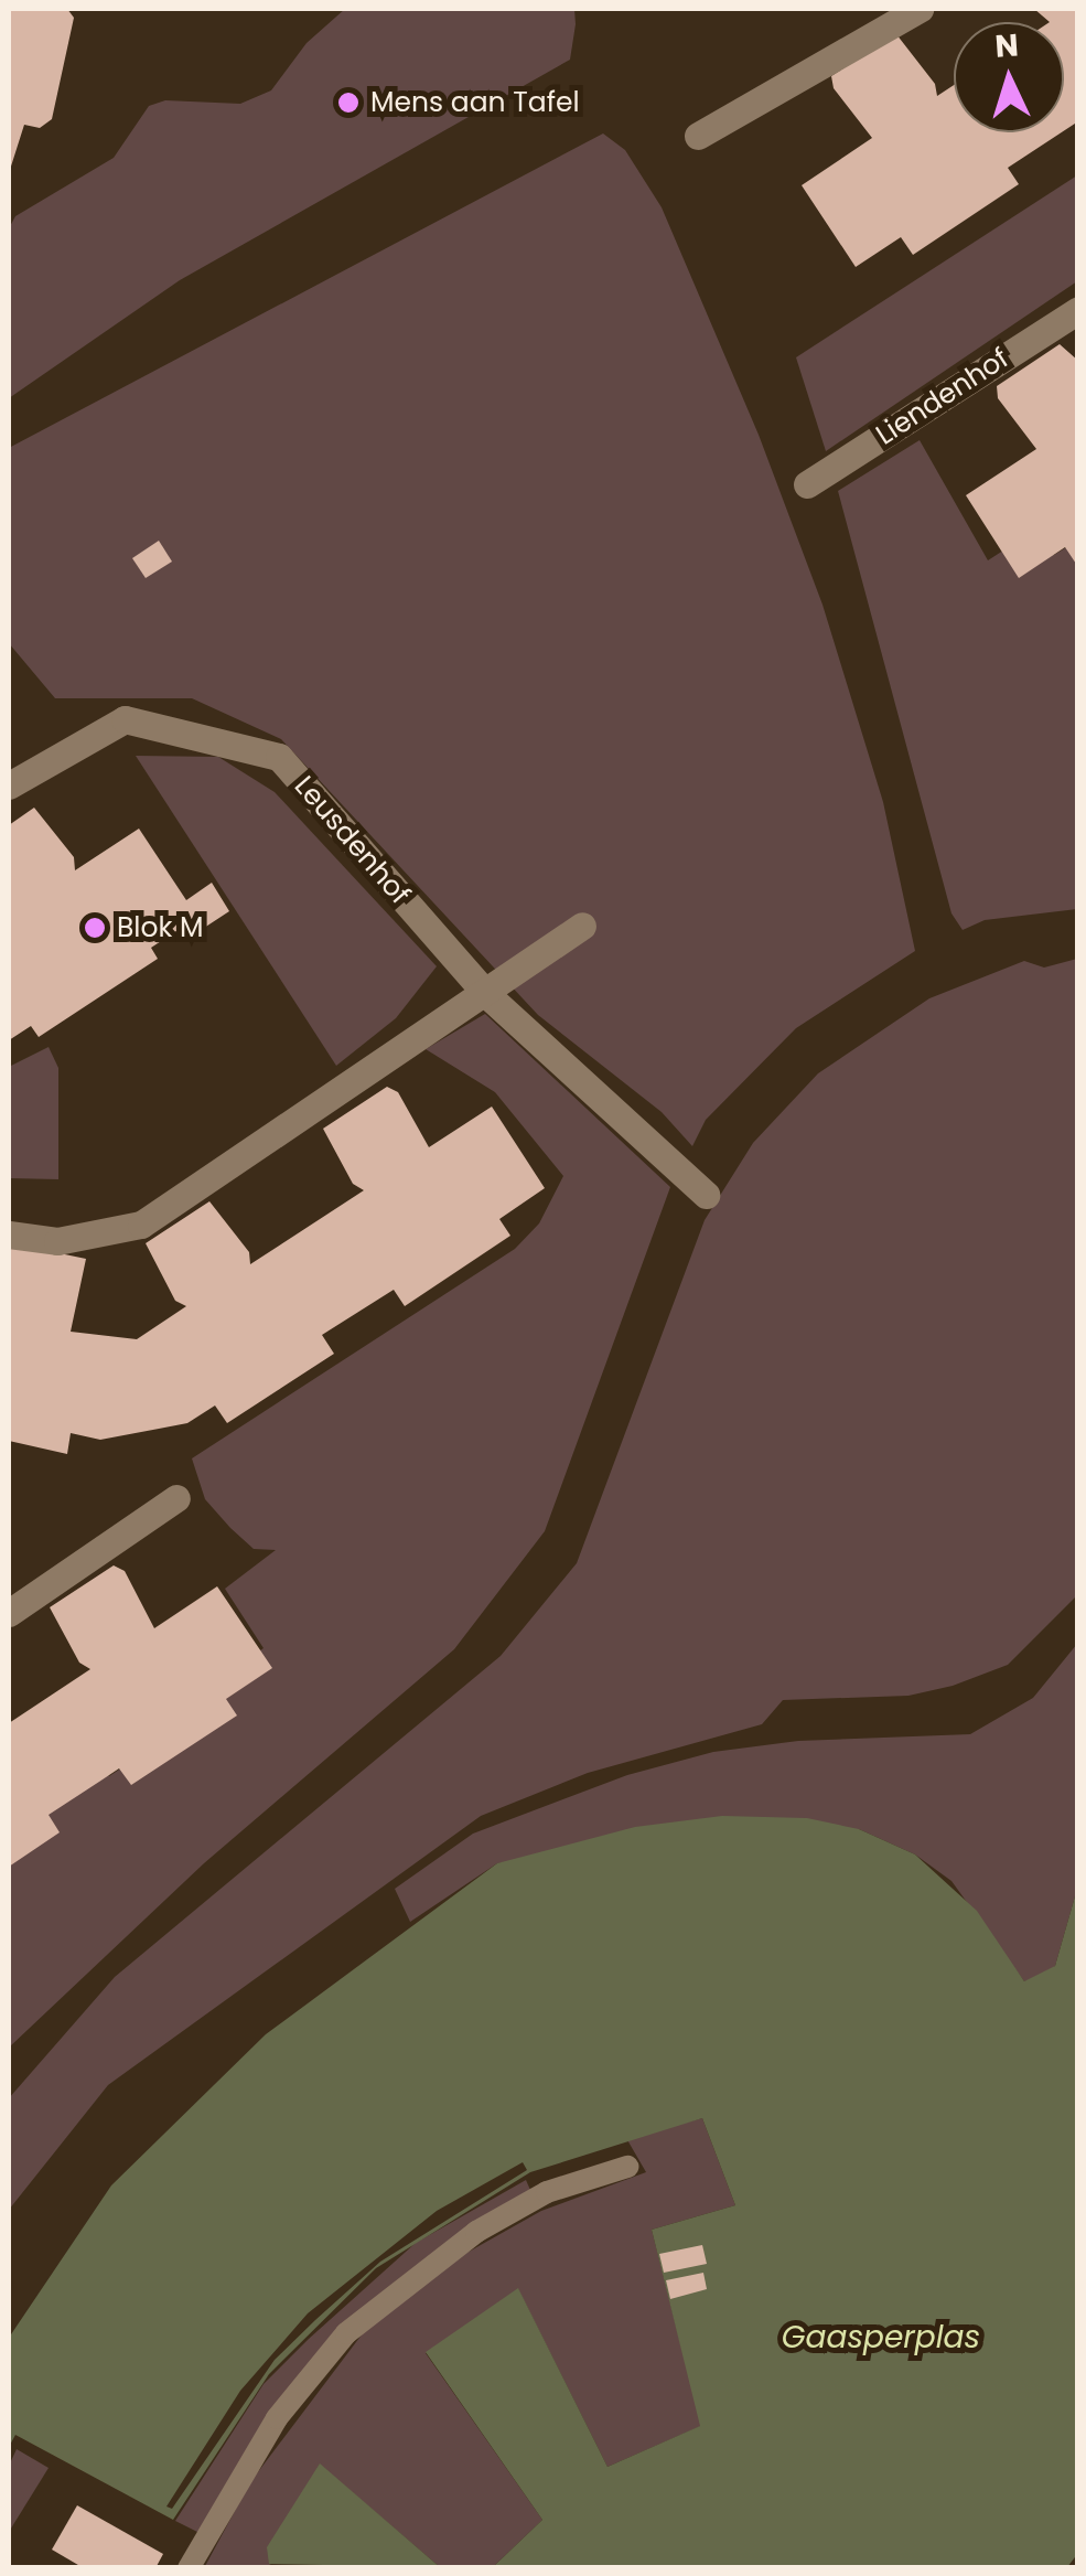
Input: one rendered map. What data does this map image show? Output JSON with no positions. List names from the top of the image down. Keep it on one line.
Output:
{"streets":{"street":["Liendenhof","Leusdenhof"]},"water":["Gaasperplas"],"places":["Mens aan Tafel","Blok M"],"north":"top"}
